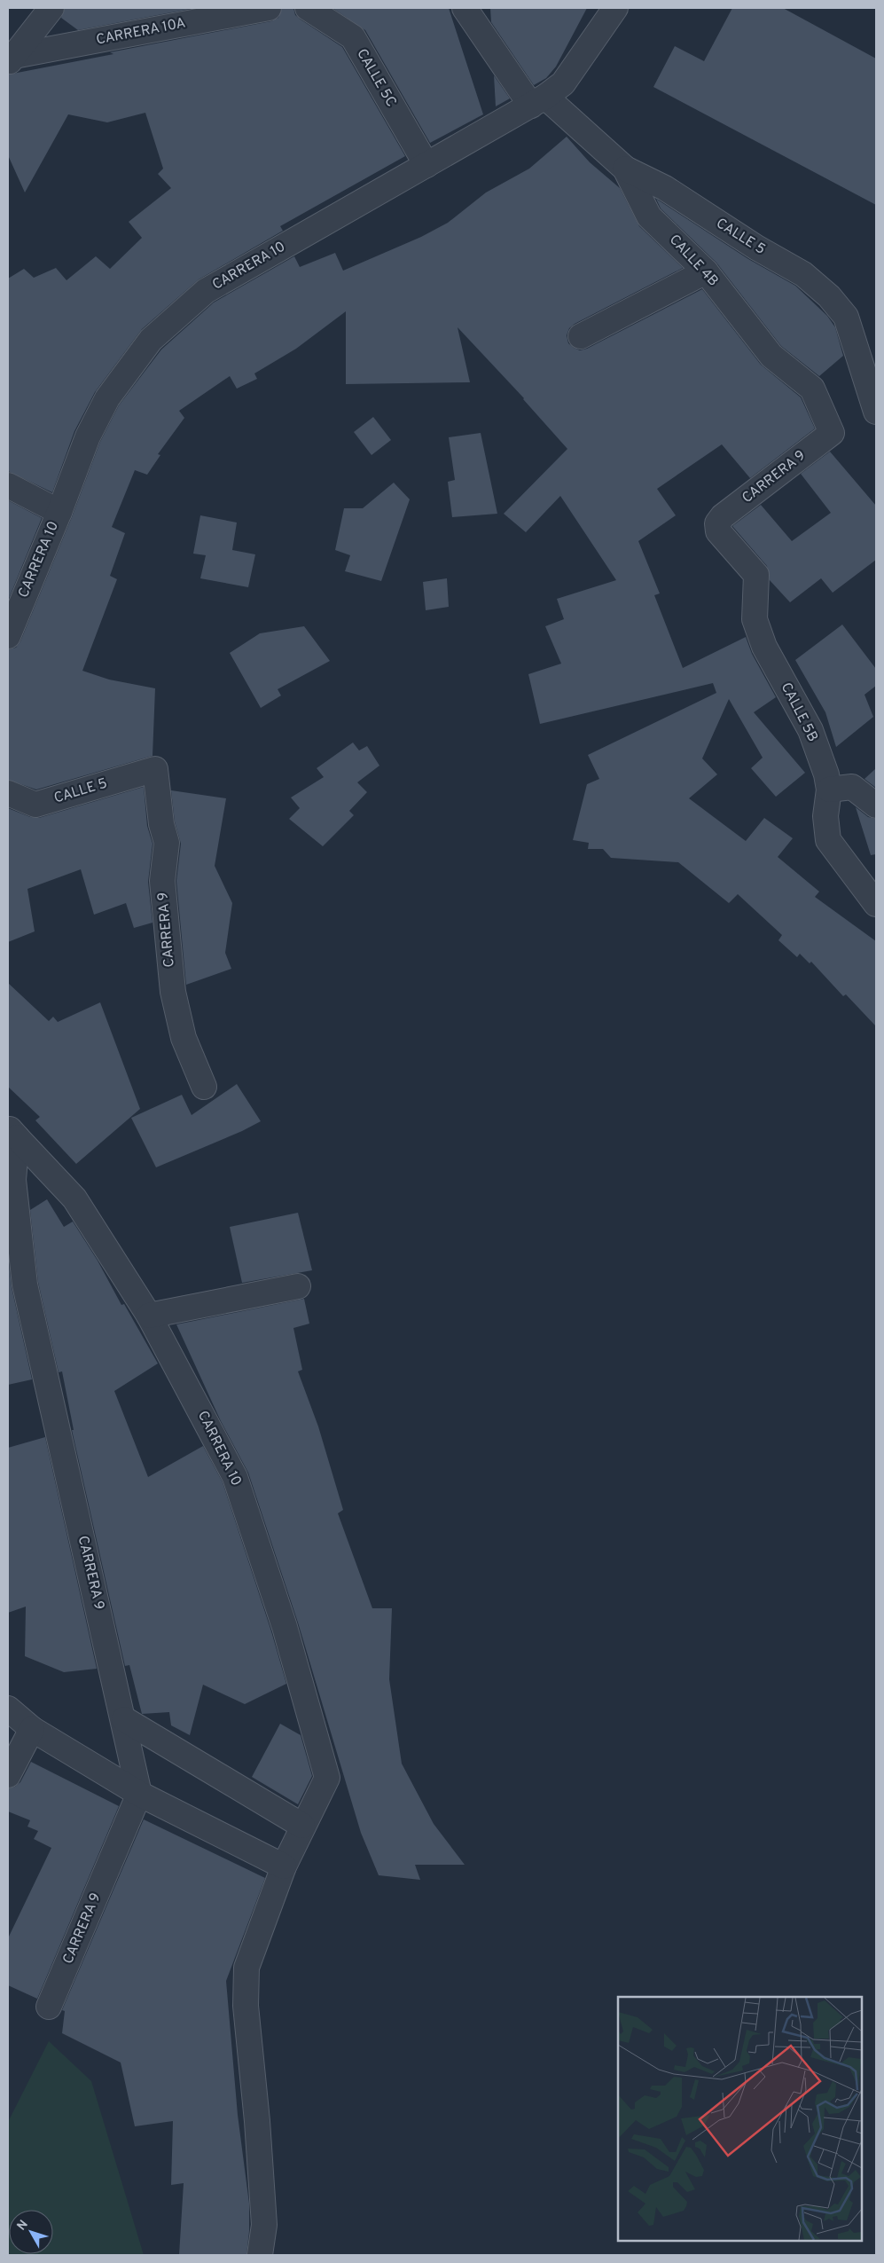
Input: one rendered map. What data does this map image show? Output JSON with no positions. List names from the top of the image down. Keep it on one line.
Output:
{"streets":{"street":["CARRERA 10A","CALLE 5C","CALLE 5","CALLE 4B","CARRERA 10","CARRERA 9","CALLE 5B"]},"crossings":[["CALLE 5C","CARRERA 10"],["CALLE 5","CALLE 4B"],["CALLE 5","CARRERA 9"],["CALLE 4B","CARRERA 10"],["CALLE 4B","CARRERA 9"],["CARRERA 10","CARRERA 9"],["CARRERA 9","CALLE 5B"]],"north":"top left"}
